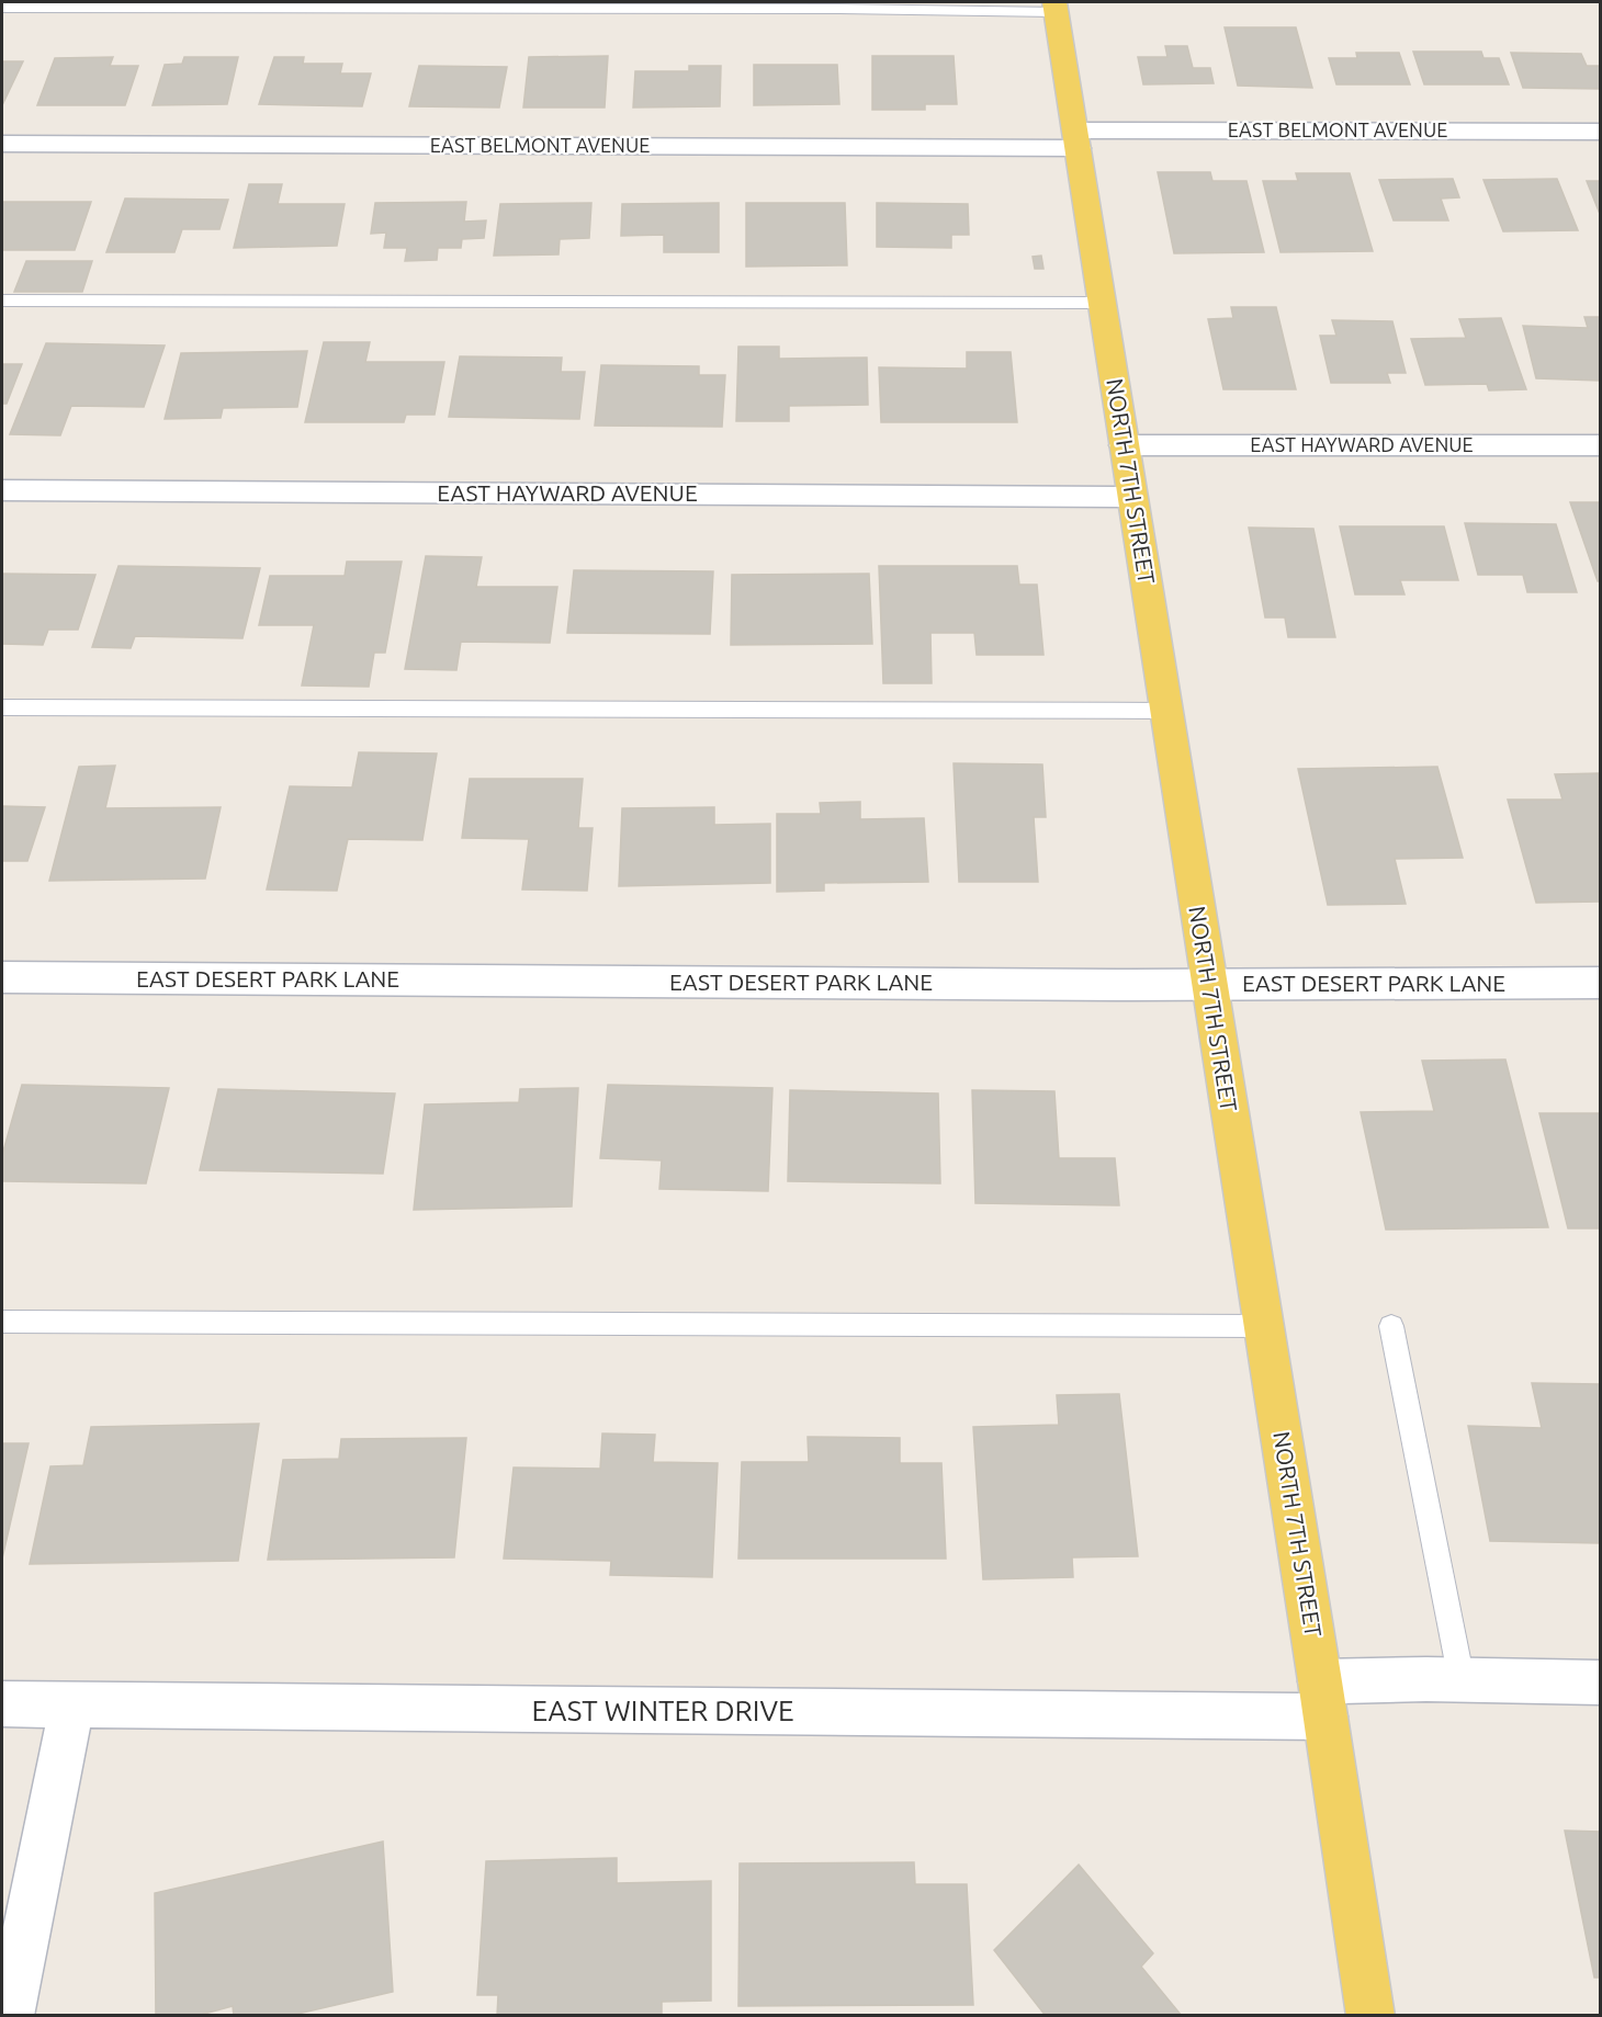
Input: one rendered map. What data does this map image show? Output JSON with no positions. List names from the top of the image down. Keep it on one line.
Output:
{"streets":{"main road":["NORTH 7TH STREET"],"street":["EAST BELMONT AVENUE","EAST HAYWARD AVENUE","EAST DESERT PARK LANE","EAST WINTER DRIVE"]},"crossings":[["EAST BELMONT AVENUE","NORTH 7TH STREET"],["EAST HAYWARD AVENUE","NORTH 7TH STREET"],["NORTH 7TH STREET","EAST DESERT PARK LANE"],["NORTH 7TH STREET","EAST WINTER DRIVE"]]}
